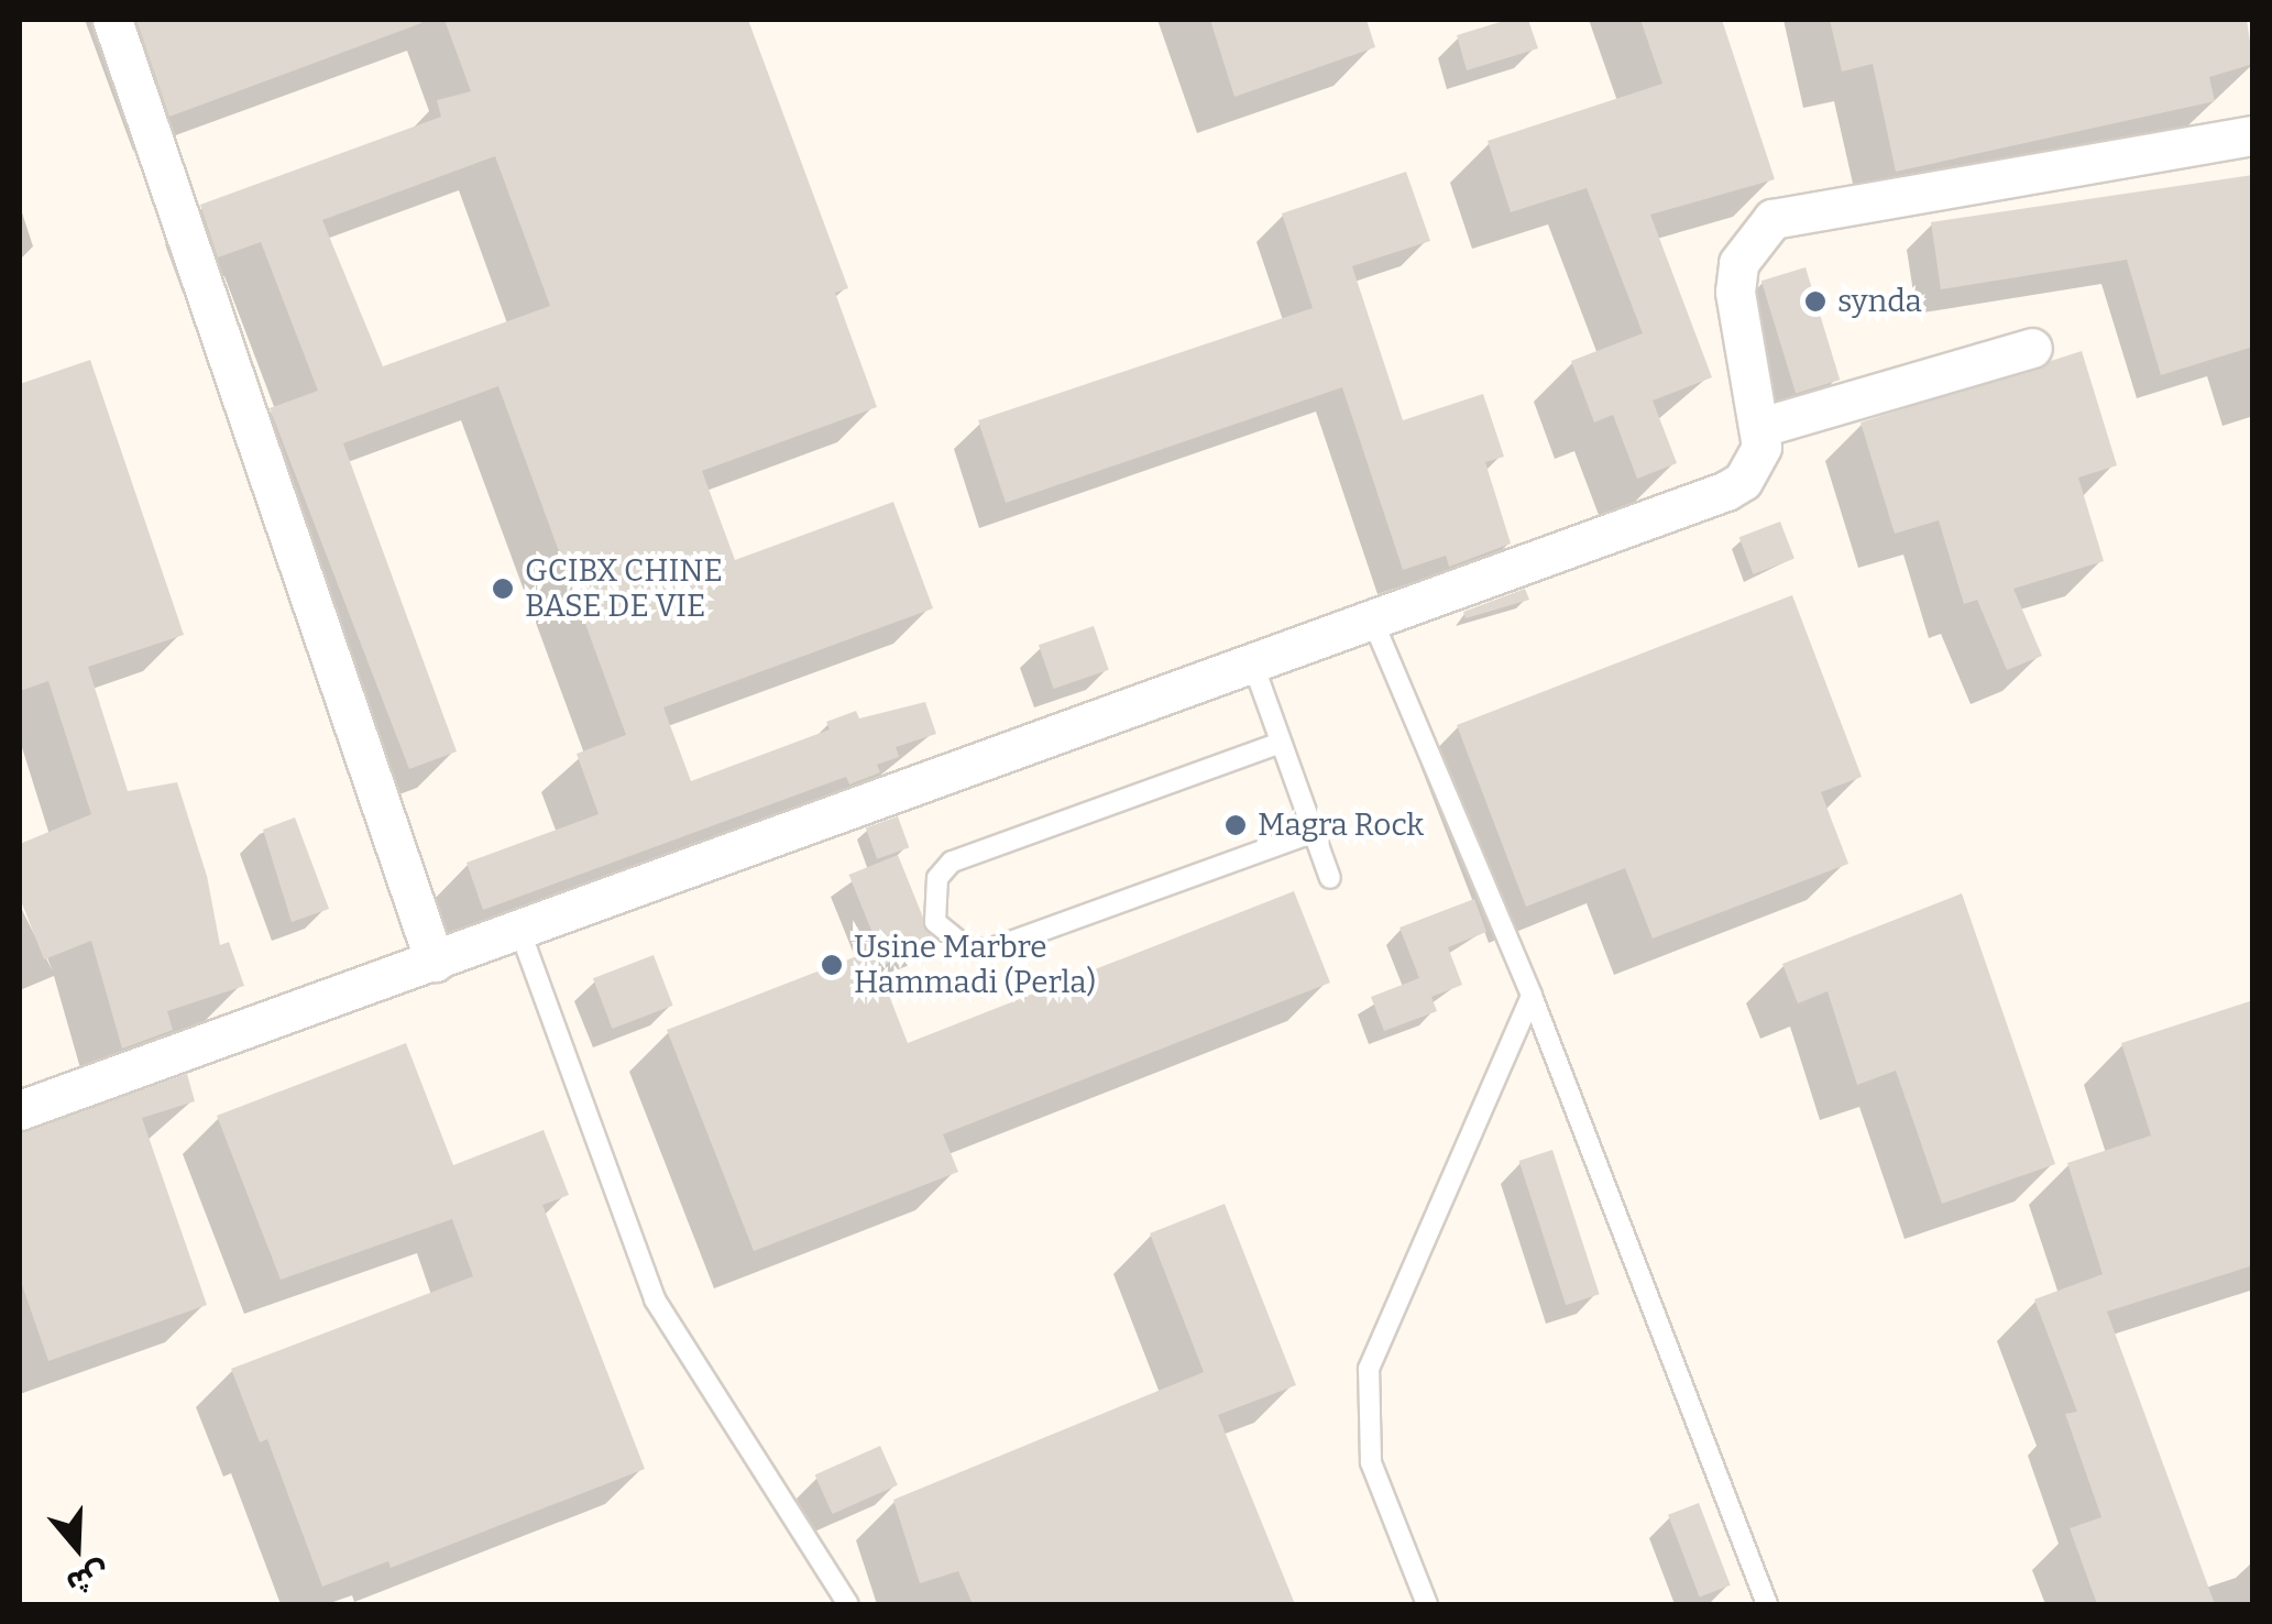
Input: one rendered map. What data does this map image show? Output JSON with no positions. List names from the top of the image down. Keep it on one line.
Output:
{"places":["synda","GCIBX CHINE BASE DE VIE","Magra Rock","Usine Marbre Hammadi (Perla)"],"north":"bottom"}
